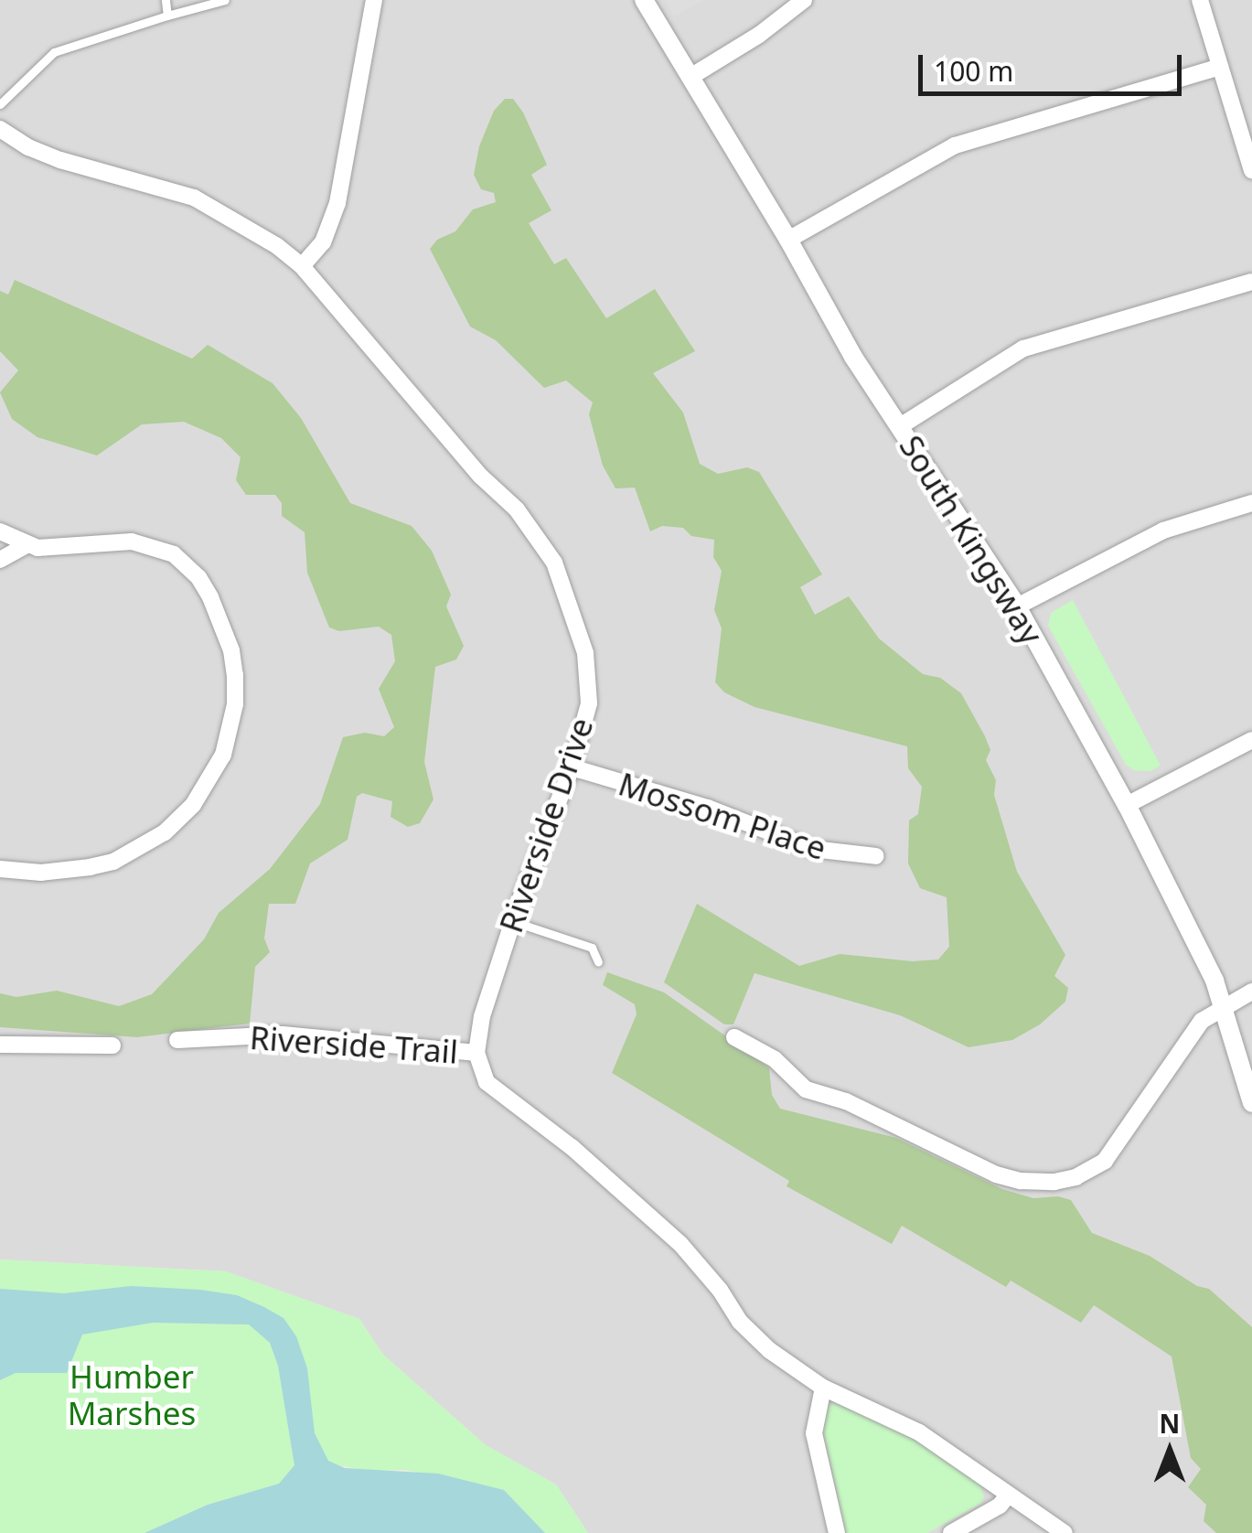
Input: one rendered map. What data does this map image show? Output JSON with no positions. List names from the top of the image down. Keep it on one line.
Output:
{"streets":{"street":["South Kingsway","Mossom Place","Riverside Drive","Riverside Trail"]},"crossings":[["Mossom Place","Riverside Drive"],["Riverside Drive","Riverside Trail"]],"parks":["Humber Marshes"],"scale_bar":"100 m","north":"top"}
